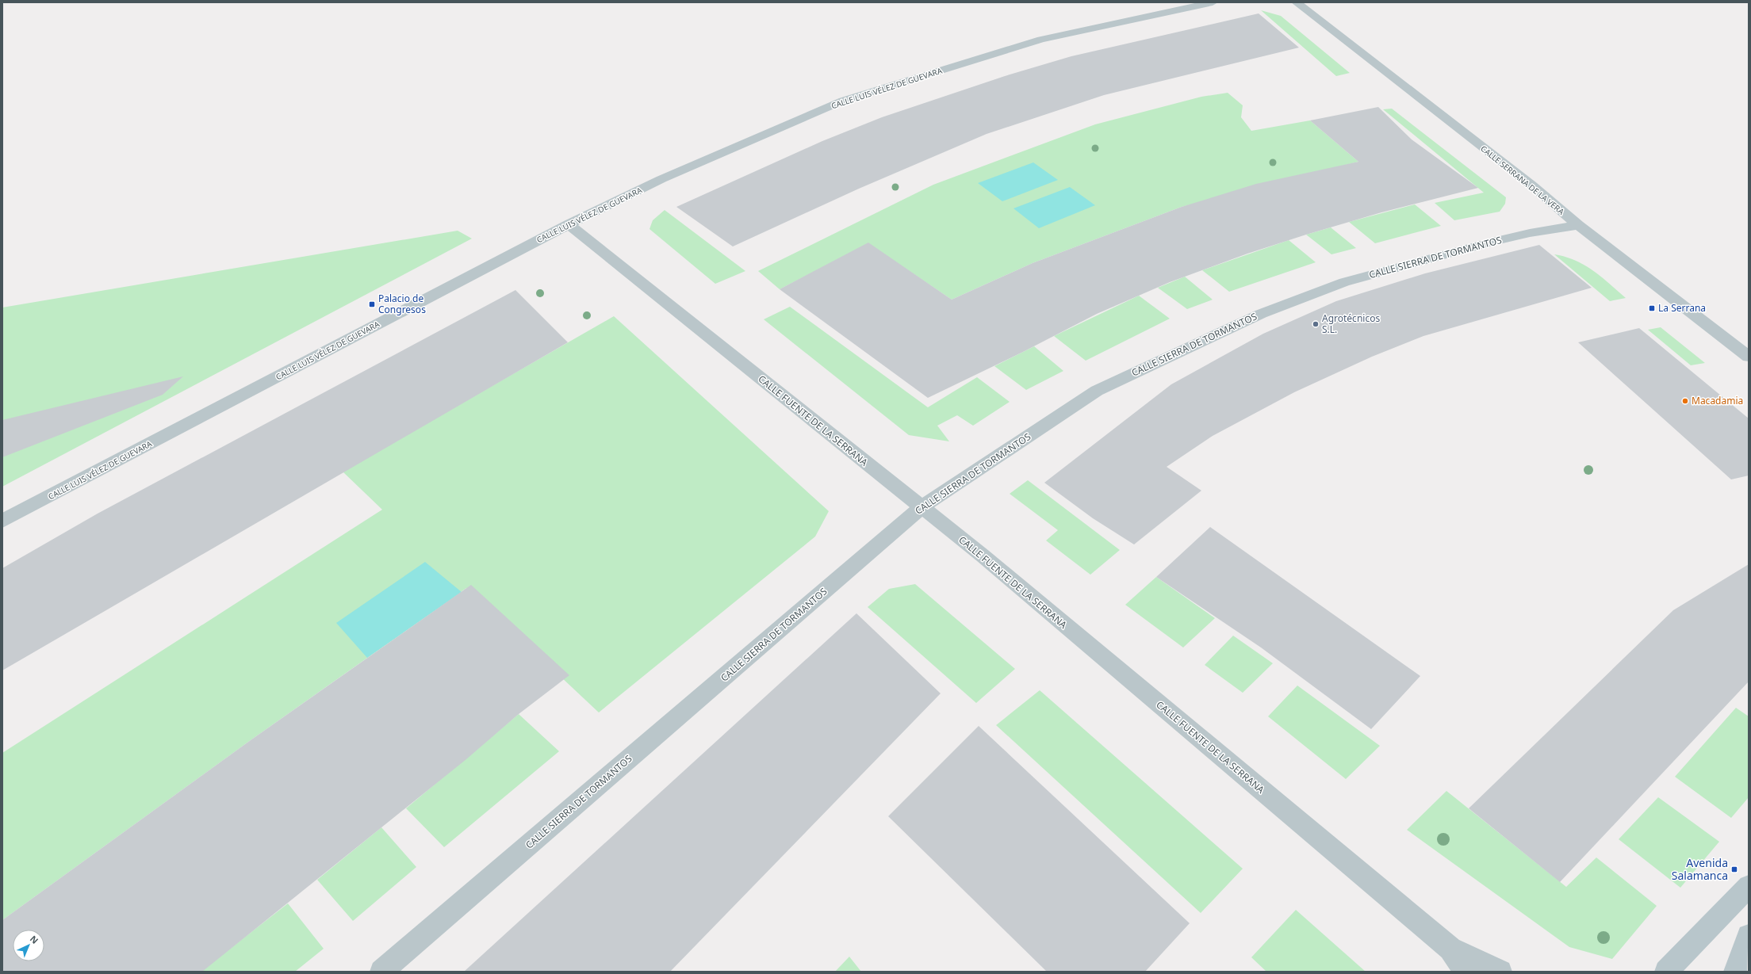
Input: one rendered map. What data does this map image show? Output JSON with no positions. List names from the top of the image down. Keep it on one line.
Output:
{"streets":{"street":["CALLE LUIS VÉLEZ DE GUEVARA","CALLE SERRANA DE LA VERA","CALLE SIERRA DE TORMANTOS","CALLE FUENTE DE LA SERRANA"]},"crossings":[["CALLE LUIS VÉLEZ DE GUEVARA","CALLE FUENTE DE LA SERRANA"],["CALLE SERRANA DE LA VERA","CALLE SIERRA DE TORMANTOS"],["CALLE SIERRA DE TORMANTOS","CALLE FUENTE DE LA SERRANA"]],"places":{"transit":["Palacio de Congresos","La Serrana","Avenida Salamanca"],"other":["Agrotécnicos S.L.","Macadamia"]},"north":"top right"}
